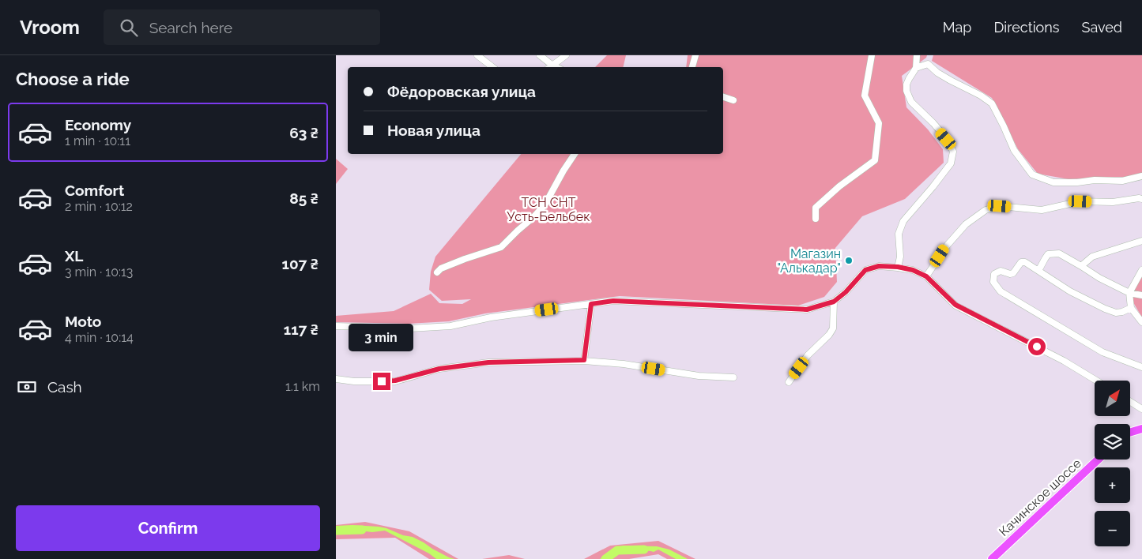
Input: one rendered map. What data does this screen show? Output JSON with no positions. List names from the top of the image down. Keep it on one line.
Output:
{"streets":{"main road":["Качинское шоссе"]},"parks":["ТСН СНТ Усть-Бельбек"],"places":["Магазин \"Алькадар\""],"north":"top right","page":{"header":"Vroom","search":"Search here","nav":["Map","Directions","Saved"],"heading":"Choose a ride","banner":["Фёдоровская улица","Новая улица"],"list":[{"name":"Economy","note":"1 min · 10:11","value":"63 ₴"},{"name":"Comfort","note":"2 min · 10:12","value":"85 ₴"},{"name":"XL","note":"3 min · 10:13","value":"107 ₴"},{"name":"Moto","note":"4 min · 10:14","value":"117 ₴"}],"bubble":"3 min","pay":["Cash","1.1 km"],"map_buttons":["+","−"],"buttons":"Confirm"}}
